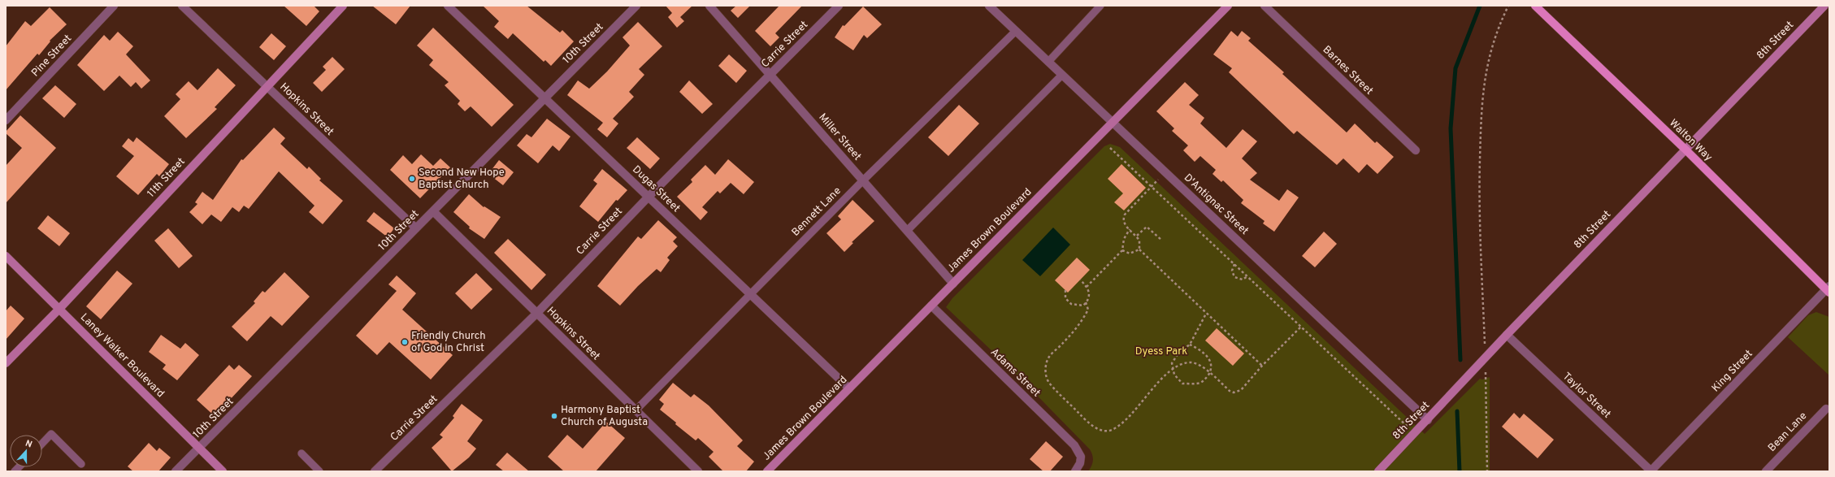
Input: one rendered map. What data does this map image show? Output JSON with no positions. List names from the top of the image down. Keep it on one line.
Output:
{"streets":{"main road":["Walton Way"],"street":["8th Street","10th Street","Carrie Street","Pine Street","Barnes Street","Hopkins Street","Miller Street","11th Street","Dugas Street","D'Antignac Street","James Brown Boulevard","Laney Walker Boulevard","King Street","Adams Street","Taylor Street","Bean Lane"],"lane":["Bennett Lane"]},"crossings":[["8th Street","Walton Way"],["8th Street","D'Antignac Street"],["8th Street","Taylor Street"],["10th Street","Hopkins Street"],["10th Street","Dugas Street"],["10th Street","Laney Walker Boulevard"],["Carrie Street","Hopkins Street"],["Carrie Street","Miller Street"],["Carrie Street","Dugas Street"],["Hopkins Street","11th Street"],["Hopkins Street","Bennett Lane"],["Miller Street","Bennett Lane"],["Miller Street","James Brown Boulevard"],["Walton Way","King Street"],["11th Street","Laney Walker Boulevard"],["Dugas Street","Bennett Lane"],["Dugas Street","James Brown Boulevard"],["D'Antignac Street","Bennett Lane"],["D'Antignac Street","James Brown Boulevard"],["James Brown Boulevard","Adams Street"],["King Street","Taylor Street"]],"parks":["Dyess Park"],"places":["Second New Hope Baptist Church","Friendly Church of God in Christ","Harmony Baptist Church of Augusta"],"north":"top"}
